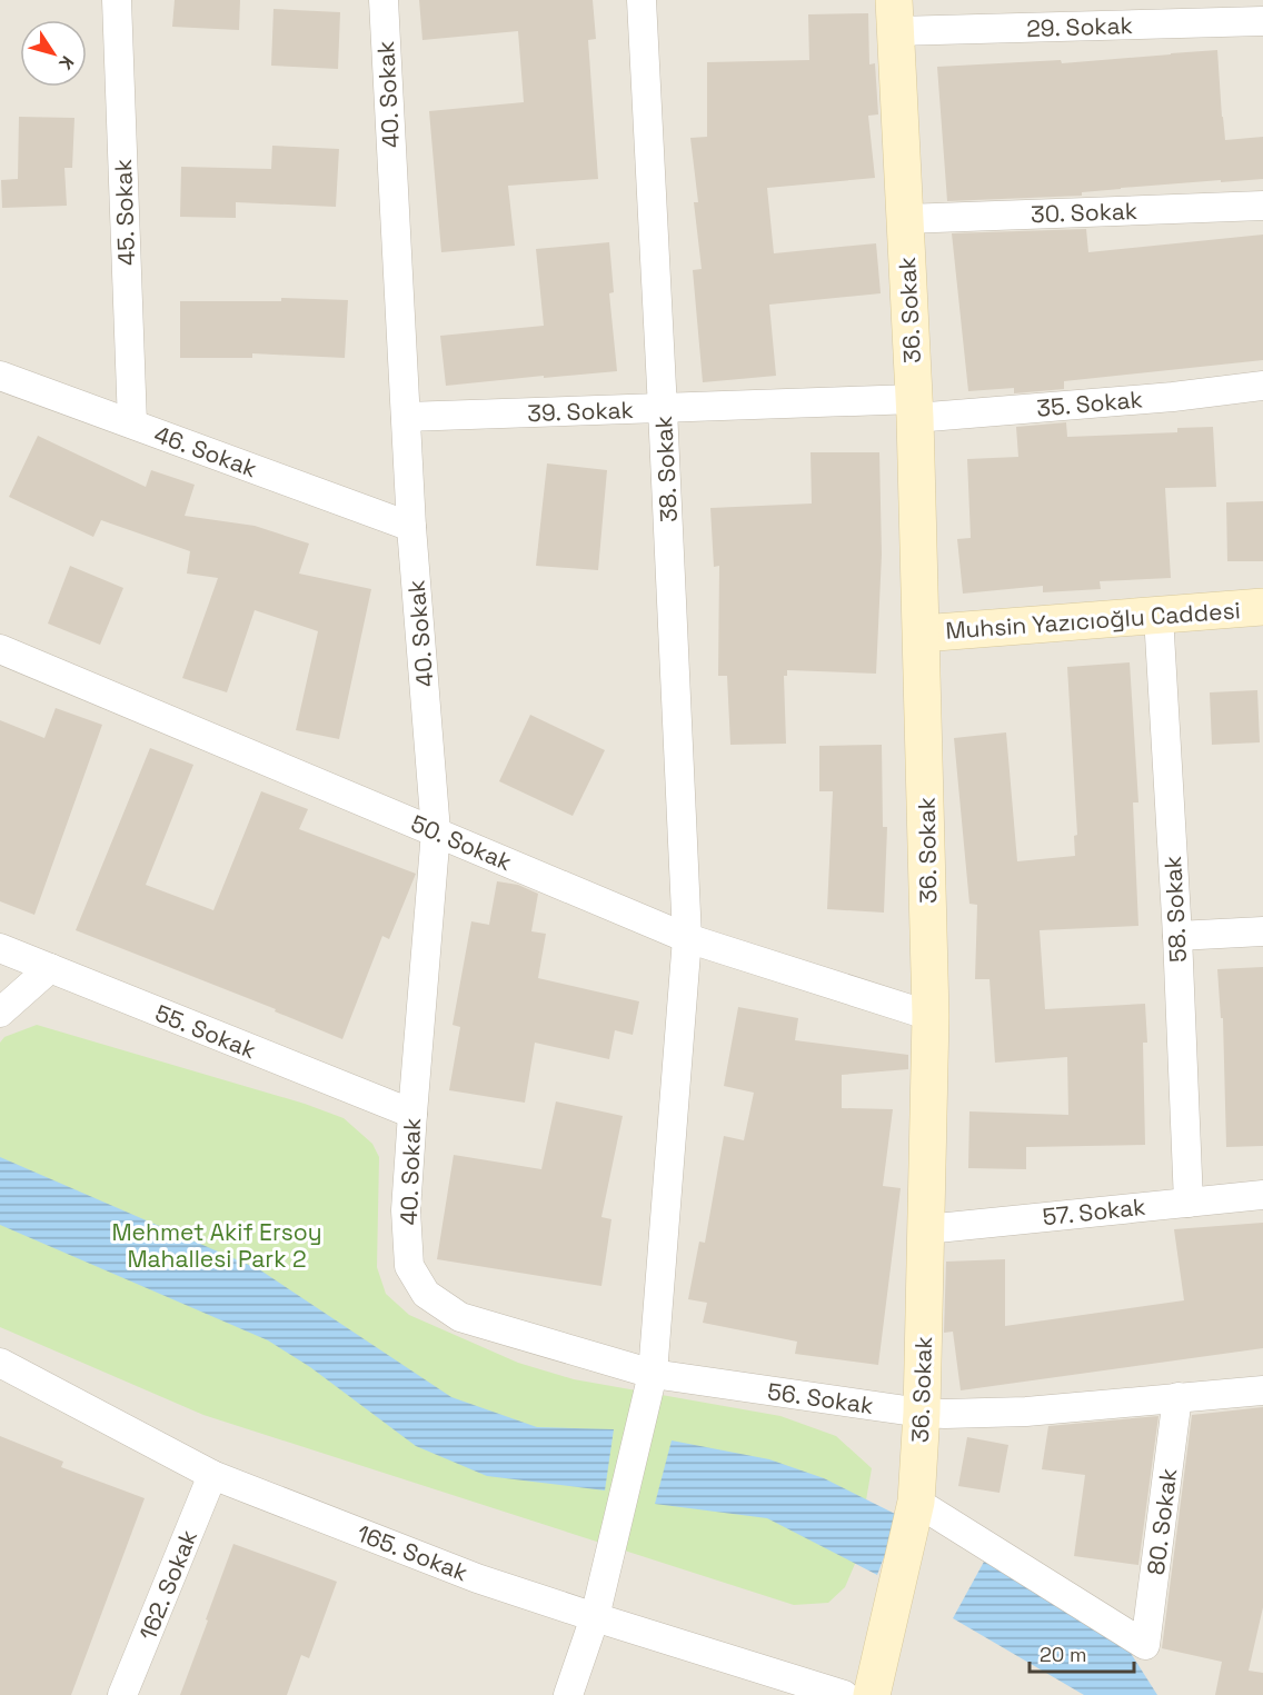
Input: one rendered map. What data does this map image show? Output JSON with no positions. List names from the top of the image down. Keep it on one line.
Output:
{"streets":{"main road":["36. Sokak","Muhsin Yazıcıoğlu Caddesi"],"street":["29. Sokak","40. Sokak","45. Sokak","30. Sokak","35. Sokak","39. Sokak","46. Sokak","38. Sokak","50. Sokak","58. Sokak","55. Sokak","57. Sokak","56. Sokak","80. Sokak","165. Sokak","162. Sokak"]},"crossings":[["29. Sokak","36. Sokak"],["40. Sokak","39. Sokak"],["40. Sokak","46. Sokak"],["40. Sokak","50. Sokak"],["40. Sokak","55. Sokak"],["40. Sokak","56. Sokak"],["45. Sokak","46. Sokak"],["30. Sokak","36. Sokak"],["36. Sokak","35. Sokak"],["36. Sokak","39. Sokak"],["36. Sokak","Muhsin Yazıcıoğlu Caddesi"],["36. Sokak","50. Sokak"],["36. Sokak","57. Sokak"],["36. Sokak","56. Sokak"],["36. Sokak","80. Sokak"],["35. Sokak","39. Sokak"],["39. Sokak","38. Sokak"],["38. Sokak","50. Sokak"],["38. Sokak","56. Sokak"],["38. Sokak","165. Sokak"],["Muhsin Yazıcıoğlu Caddesi","58. Sokak"],["58. Sokak","57. Sokak"],["56. Sokak","80. Sokak"],["165. Sokak","162. Sokak"]],"parks":["Mehmet Akif Ersoy Mahallesi Park 2"],"scale_bar":"20 m","north":"bottom right"}
